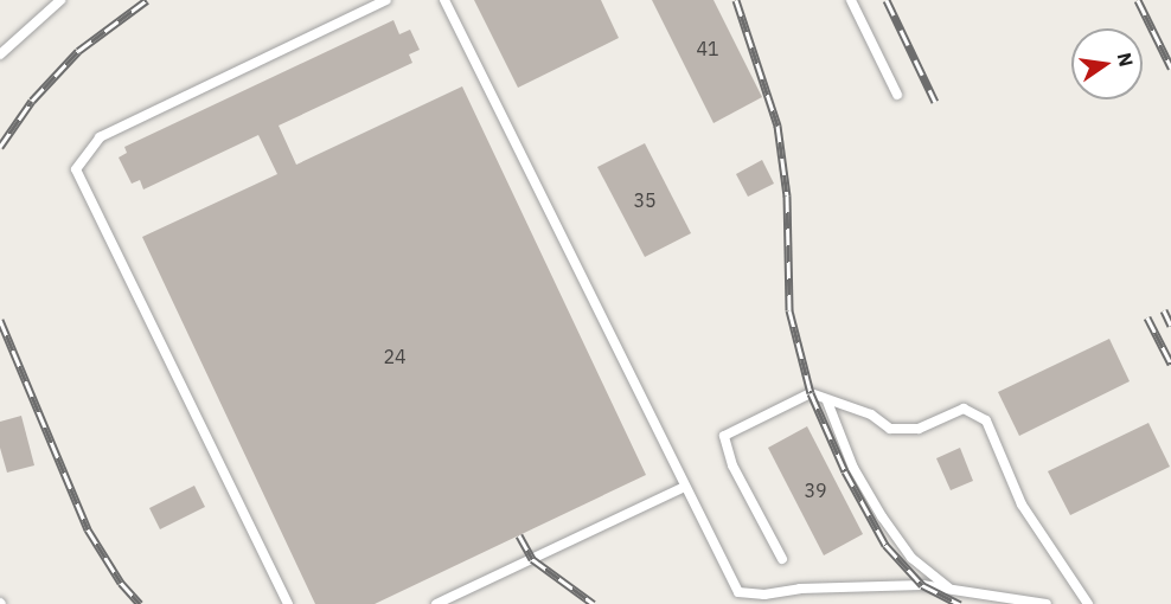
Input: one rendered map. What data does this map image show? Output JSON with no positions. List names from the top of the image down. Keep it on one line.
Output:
{"house_numbers":["41","35","24","39"],"north":"right"}
